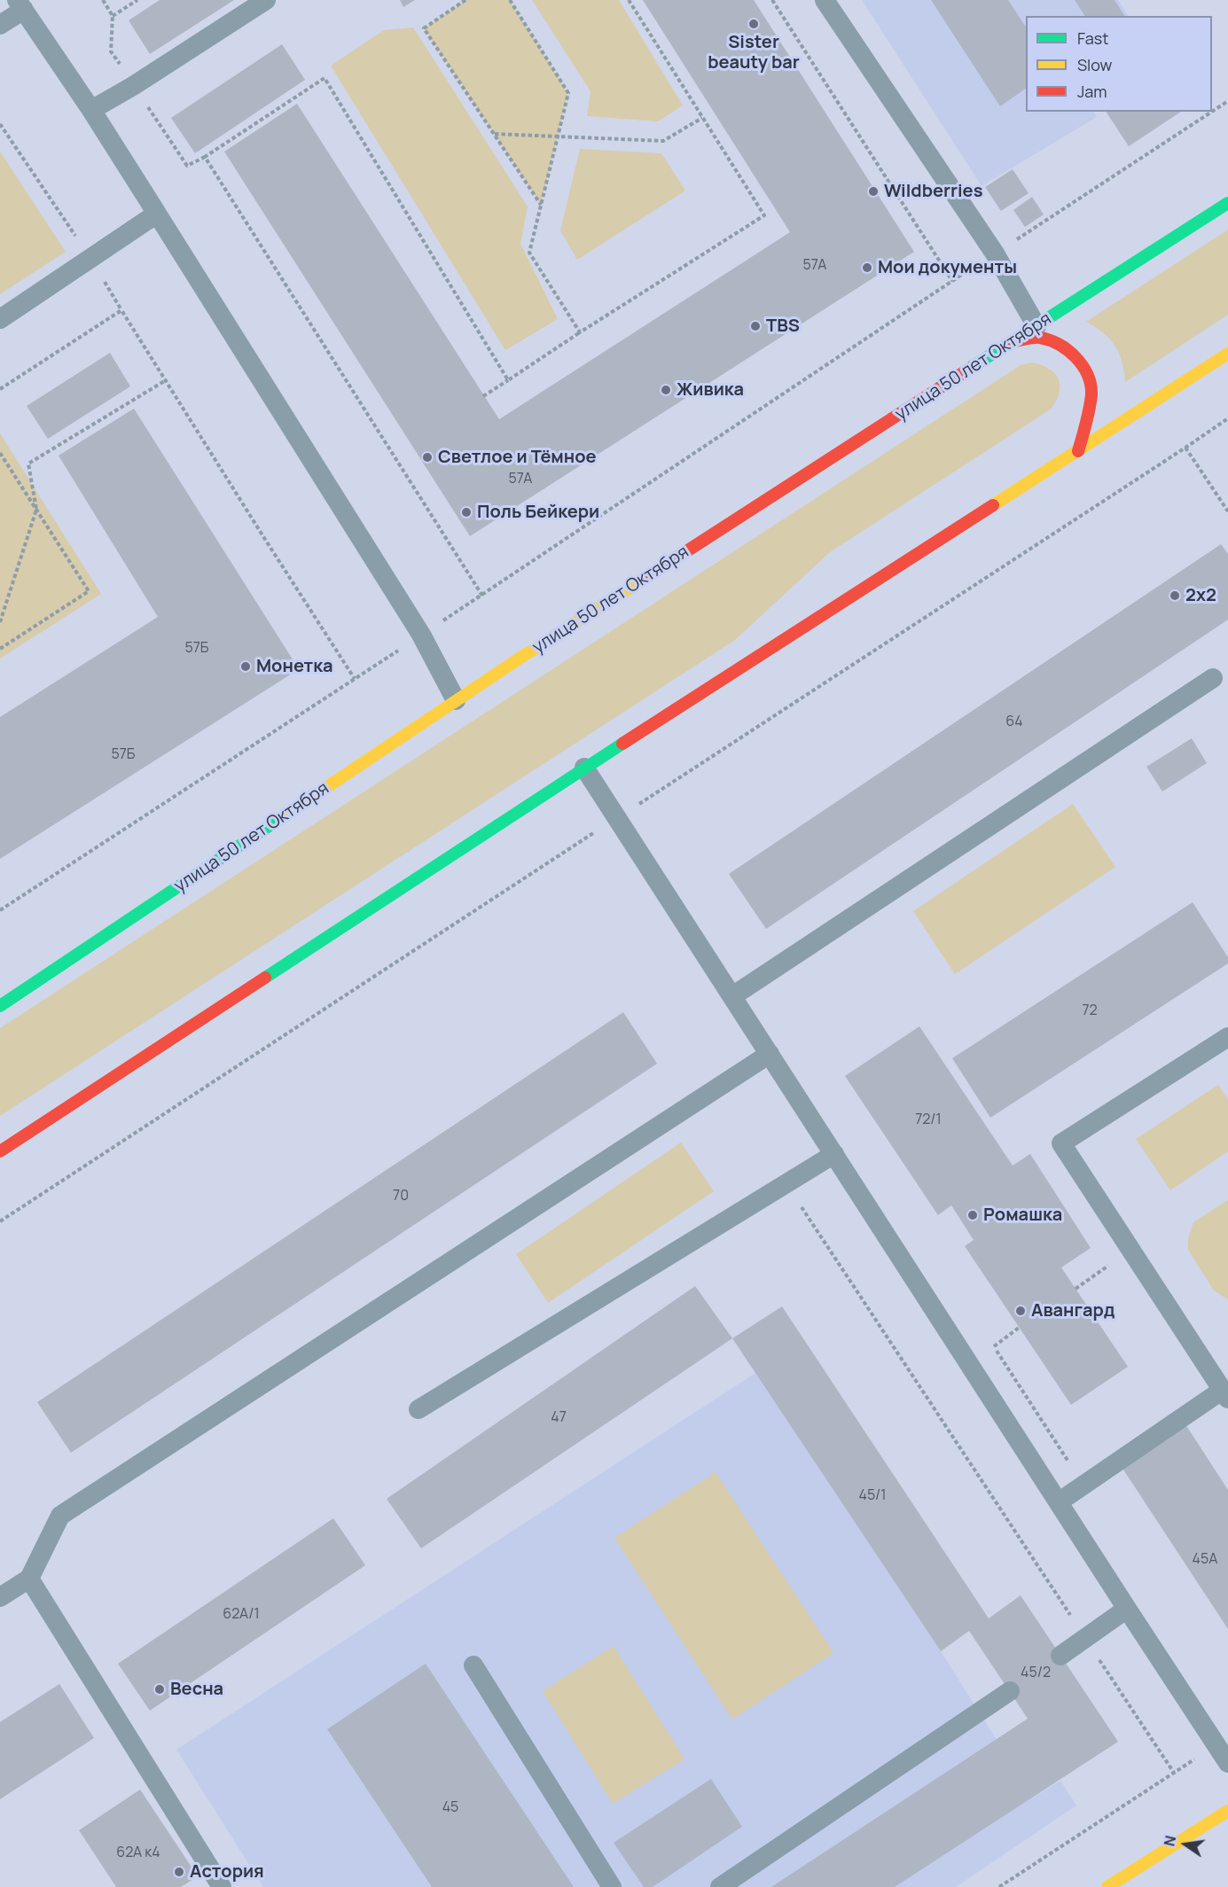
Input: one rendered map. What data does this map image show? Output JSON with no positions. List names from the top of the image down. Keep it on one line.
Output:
{"streets":{"main road":["улица 50 лет Октября"]},"places":["Sister beauty bar","Wildberries","Мои документы","TBS","Живика","Светлое и Тёмное","Поль Бейкери","2х2","Монетка","Ромашка","Авангард","Весна","Астория"],"house_numbers":["57А","57А","57Б","64","57Б","72","72/1","70","47","45/1","45А","62А/1","45/2","45","62А к4"],"legend":["Fast","Slow","Jam"],"north":"left"}
